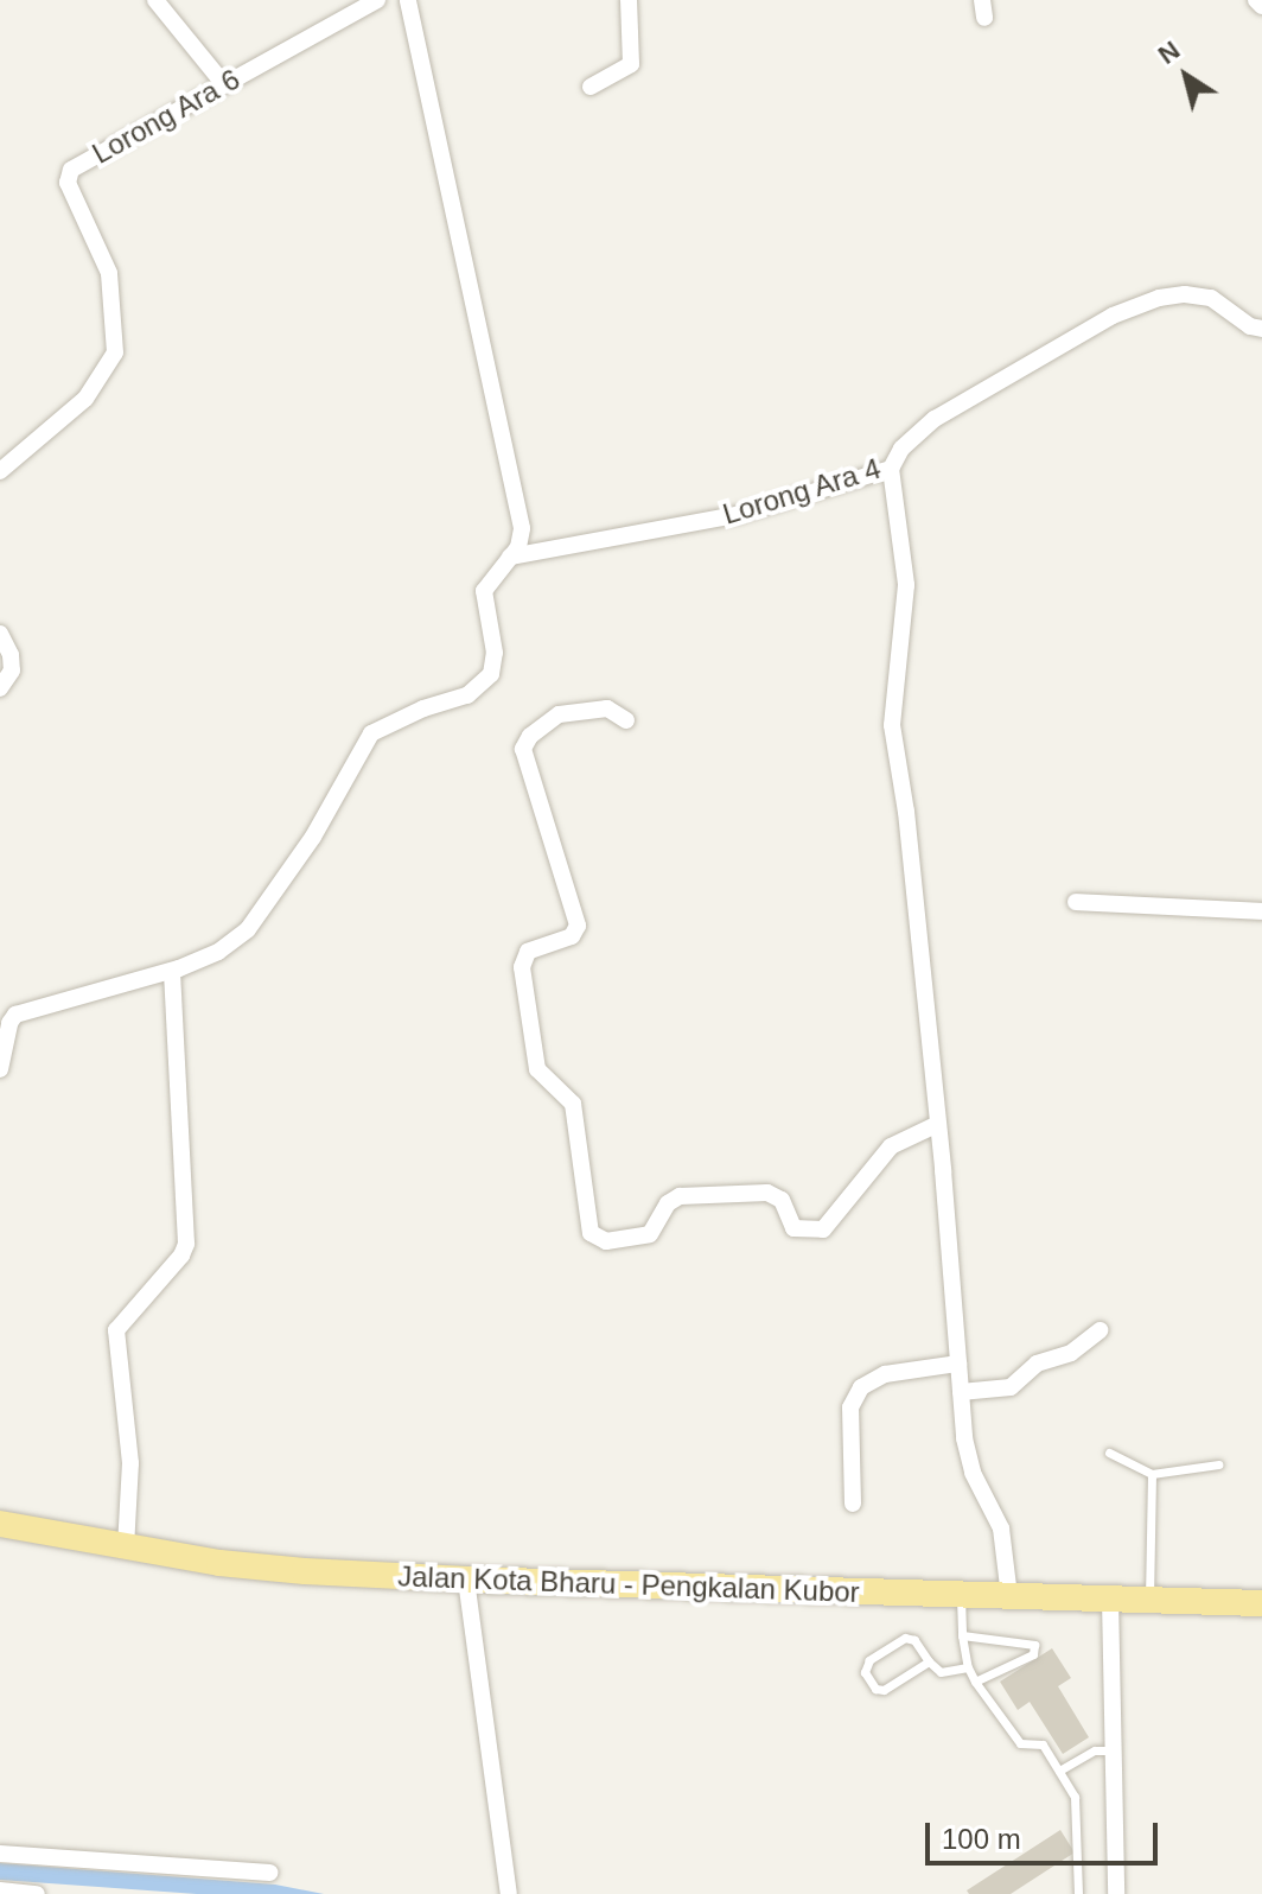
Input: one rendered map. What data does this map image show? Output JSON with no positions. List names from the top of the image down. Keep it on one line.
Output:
{"streets":{"main road":["Jalan Kota Bharu - Pengkalan Kubor"],"street":["Lorong Ara 6","Lorong Ara 4"]},"scale_bar":"100 m","north":"top left"}
